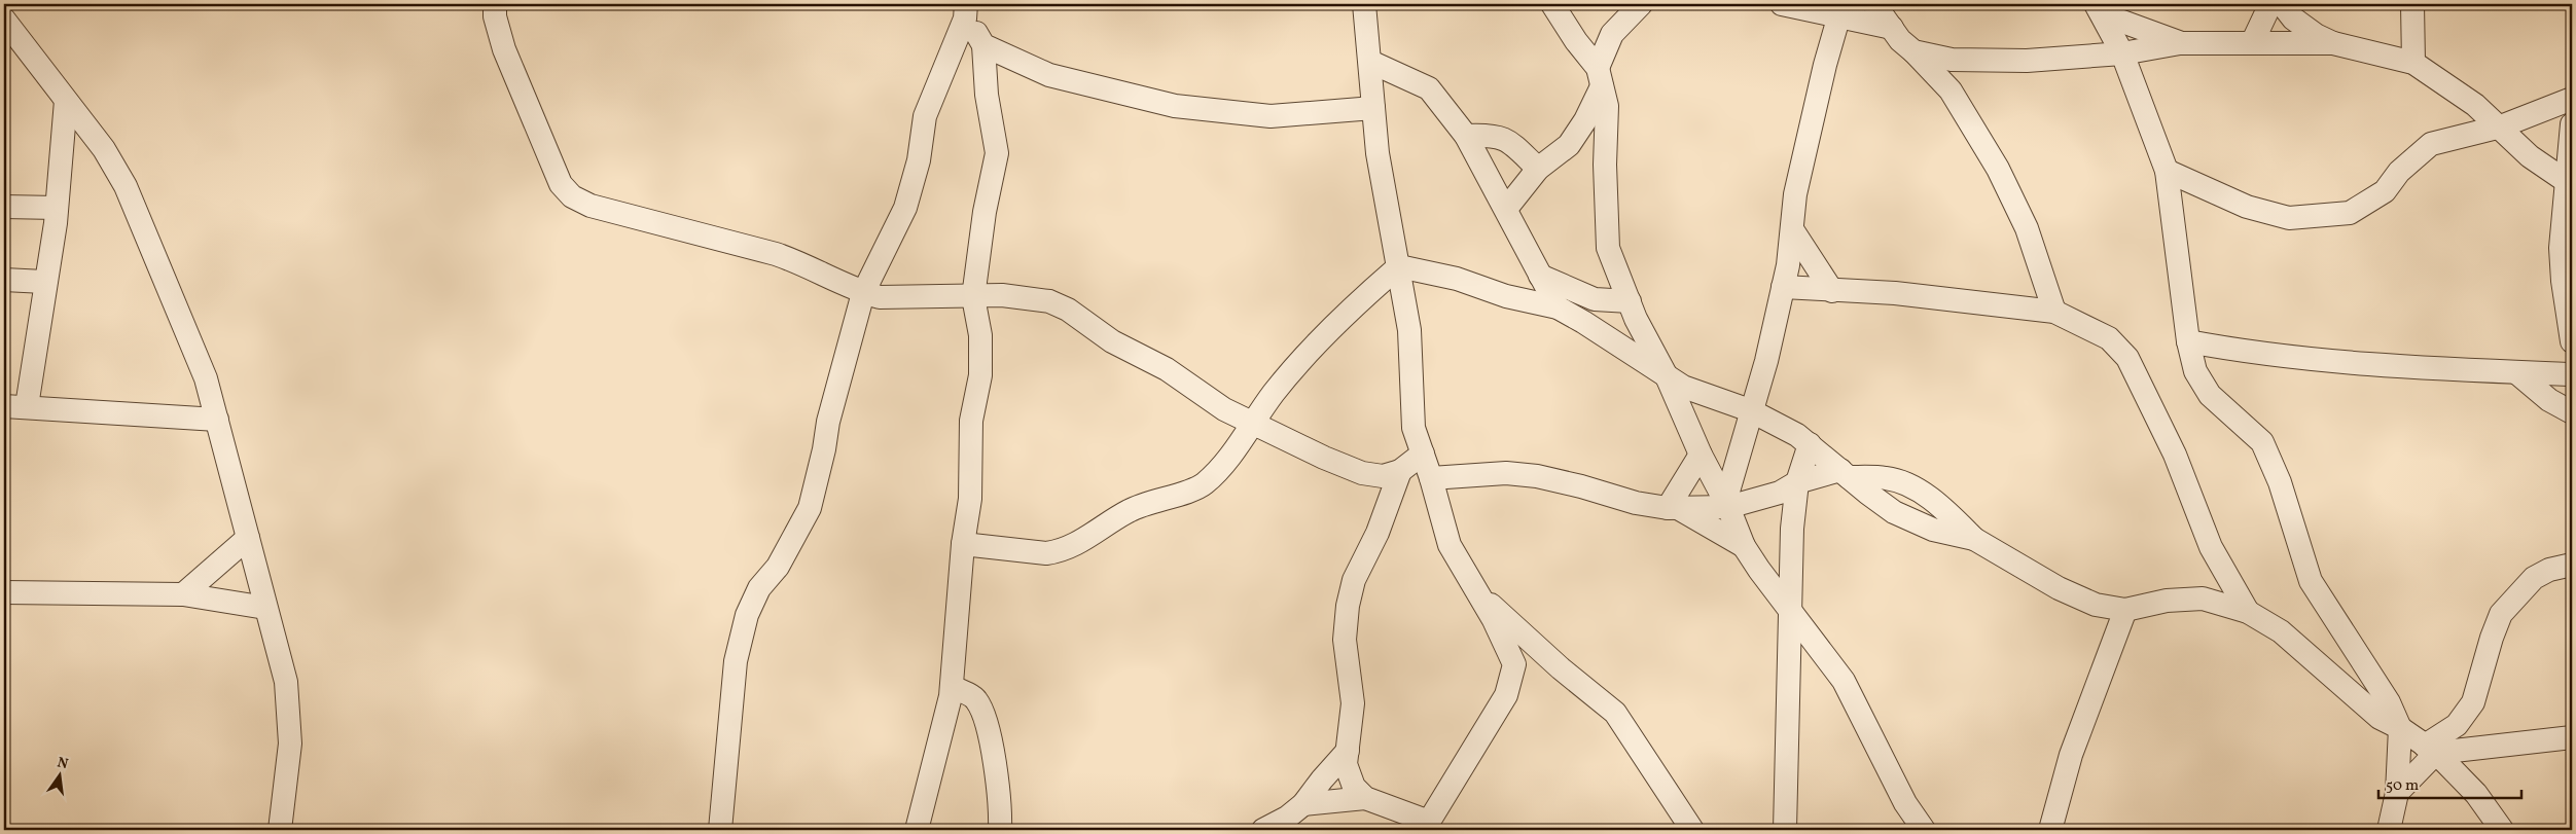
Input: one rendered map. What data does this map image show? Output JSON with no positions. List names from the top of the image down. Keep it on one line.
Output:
{"scale_bar":"50 m","north":"top"}
